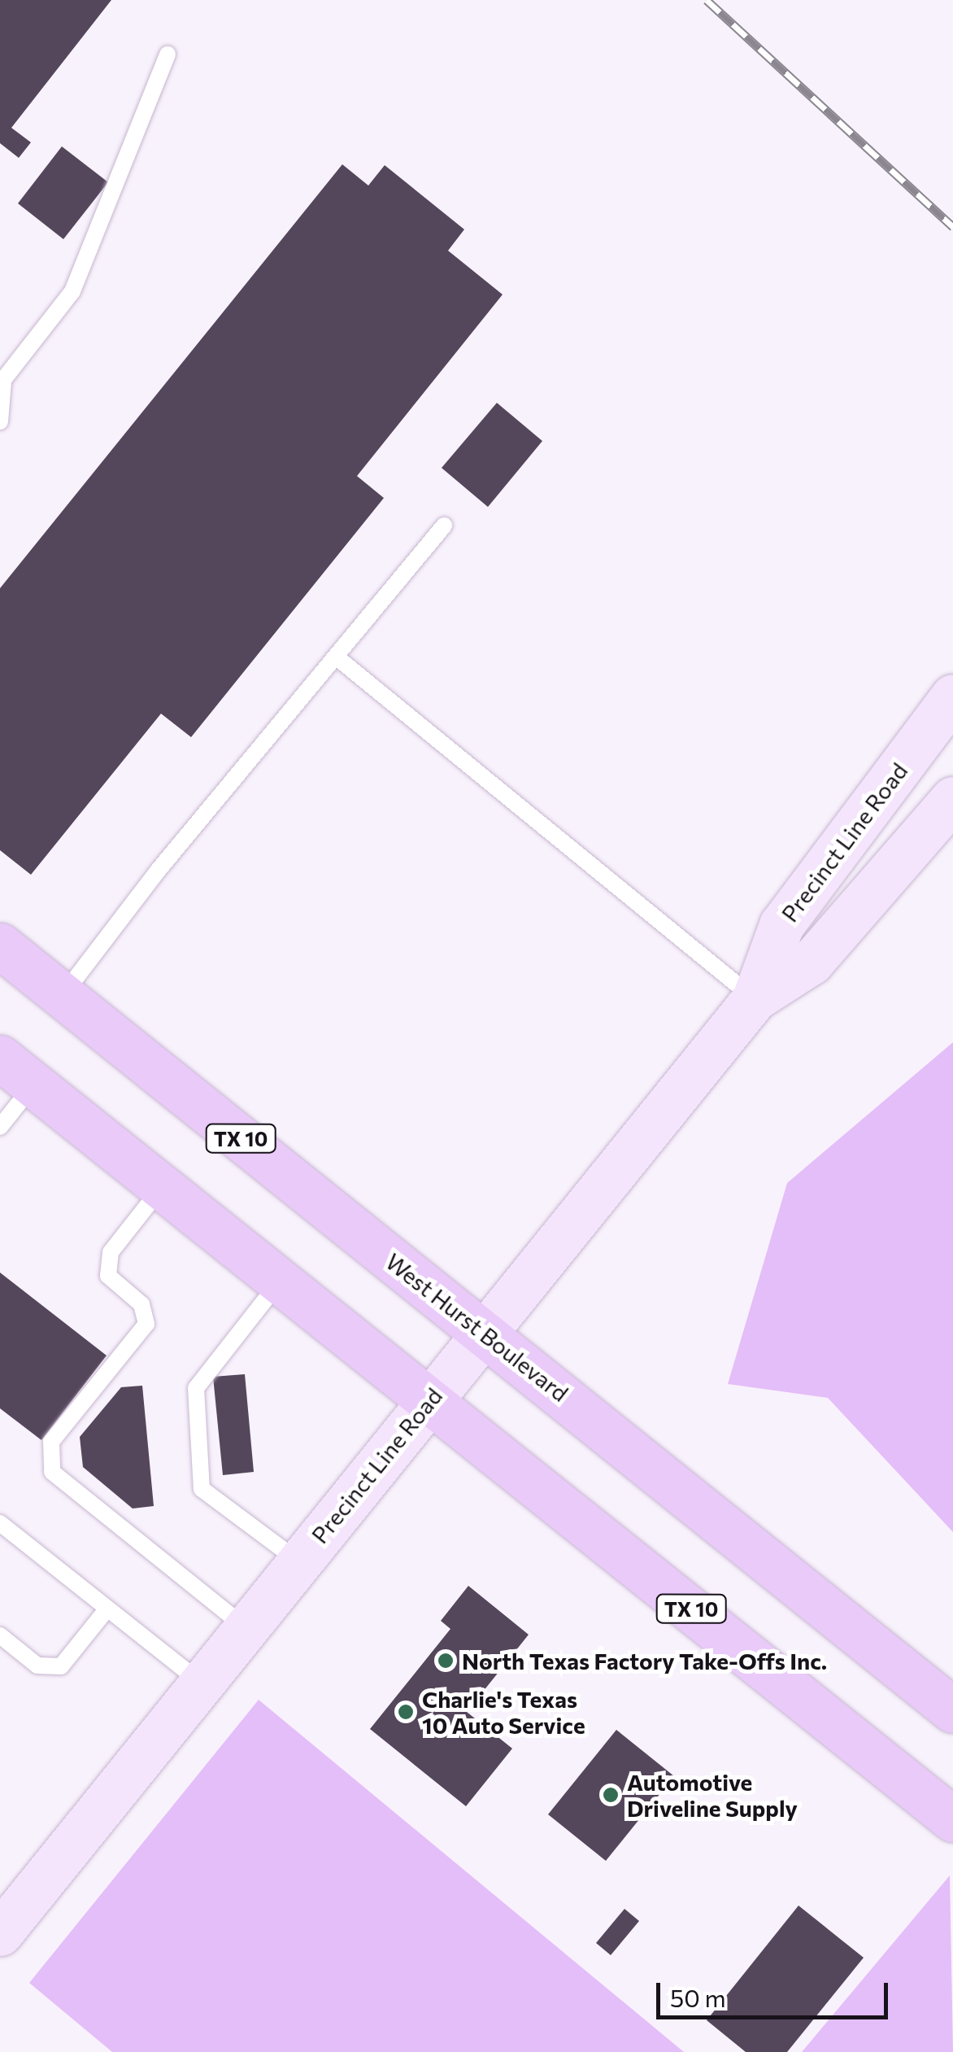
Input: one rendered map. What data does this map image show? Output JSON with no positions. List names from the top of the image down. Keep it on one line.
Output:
{"streets":{"main road":["Precinct Line Road","TX 10","West Hurst Boulevard"]},"crossings":[["Precinct Line Road","TX 10"],["Precinct Line Road","West Hurst Boulevard"]],"places":["North Texas Factory Take-Offs Inc.","Charlie's Texas 10 Auto Service","Automotive Driveline Supply"],"scale_bar":"50 m"}
